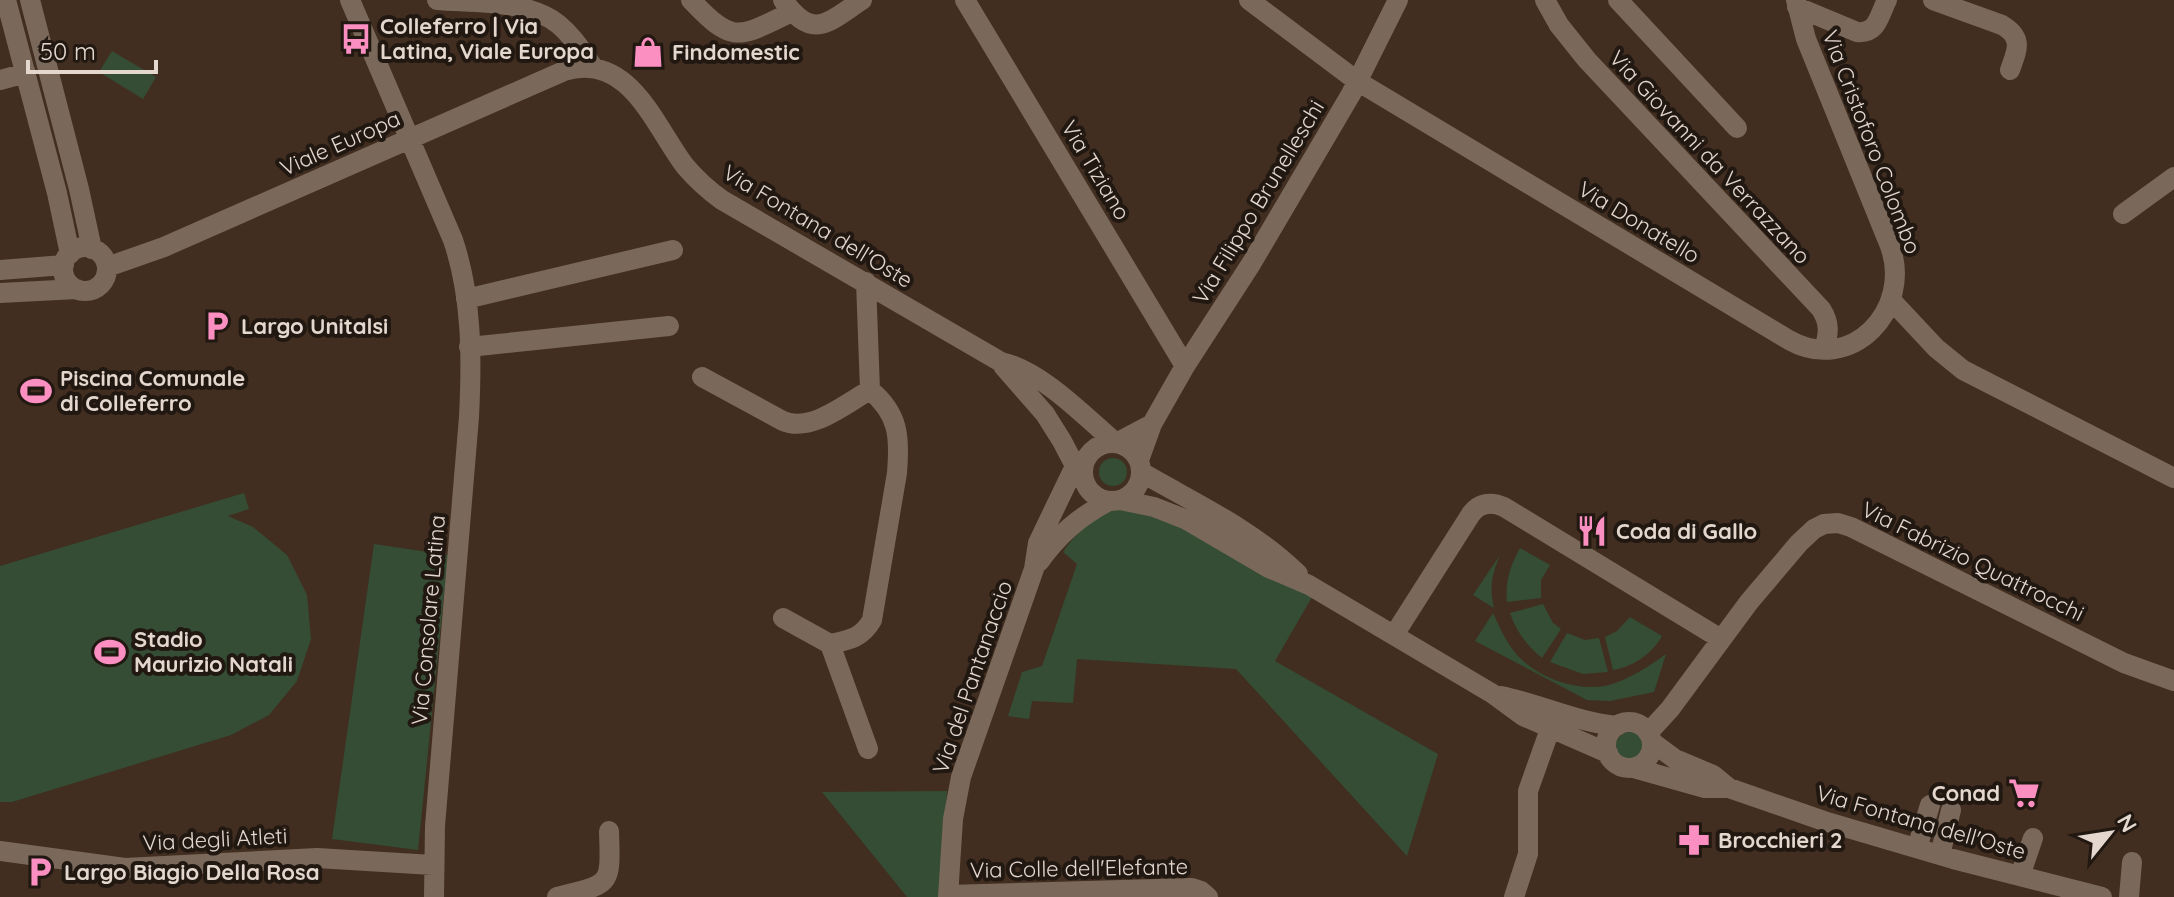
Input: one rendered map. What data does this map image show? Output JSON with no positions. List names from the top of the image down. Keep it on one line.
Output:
{"streets":{"street":["Via Cristoforo Colombo","Viale Europa","Via Giovanni da Verrazzano","Via Tiziano","Via Filippo Brunelleschi","Via Donatello","Via Fontana dell'Oste","Via Fabrizio Quattrocchi","Via Consolare Latina","Via del Pantanaccio","Via degli Atleti","Via Colle dell'Elefante"]},"crossings":[["Viale Europa","Via Fontana dell'Oste"],["Viale Europa","Via Consolare Latina"],["Via Giovanni da Verrazzano","Via Donatello"],["Via Tiziano","Via Filippo Brunelleschi"],["Via Filippo Brunelleschi","Via Donatello"],["Via Filippo Brunelleschi","Via Fontana dell'Oste"],["Via Filippo Brunelleschi","Via del Pantanaccio"],["Via Fontana dell'Oste","Via Fabrizio Quattrocchi"],["Via Fontana dell'Oste","Via del Pantanaccio"],["Via Consolare Latina","Via degli Atleti"],["Via del Pantanaccio","Via Colle dell'Elefante"]],"places":{"bus stop":["Colleferro | Via Latina, Viale Europa"],"shop":["Findomestic"],"parking":["Largo Unitalsi","Largo Biagio Della Rosa"],"sports":["Piscina Comunale di Colleferro","Stadio Maurizio Natali"],"restaurant":["Coda di Gallo"],"supermarket":["Conad"],"pharmacy":["Brocchieri 2"]},"scale_bar":"50 m","north":"top right"}
